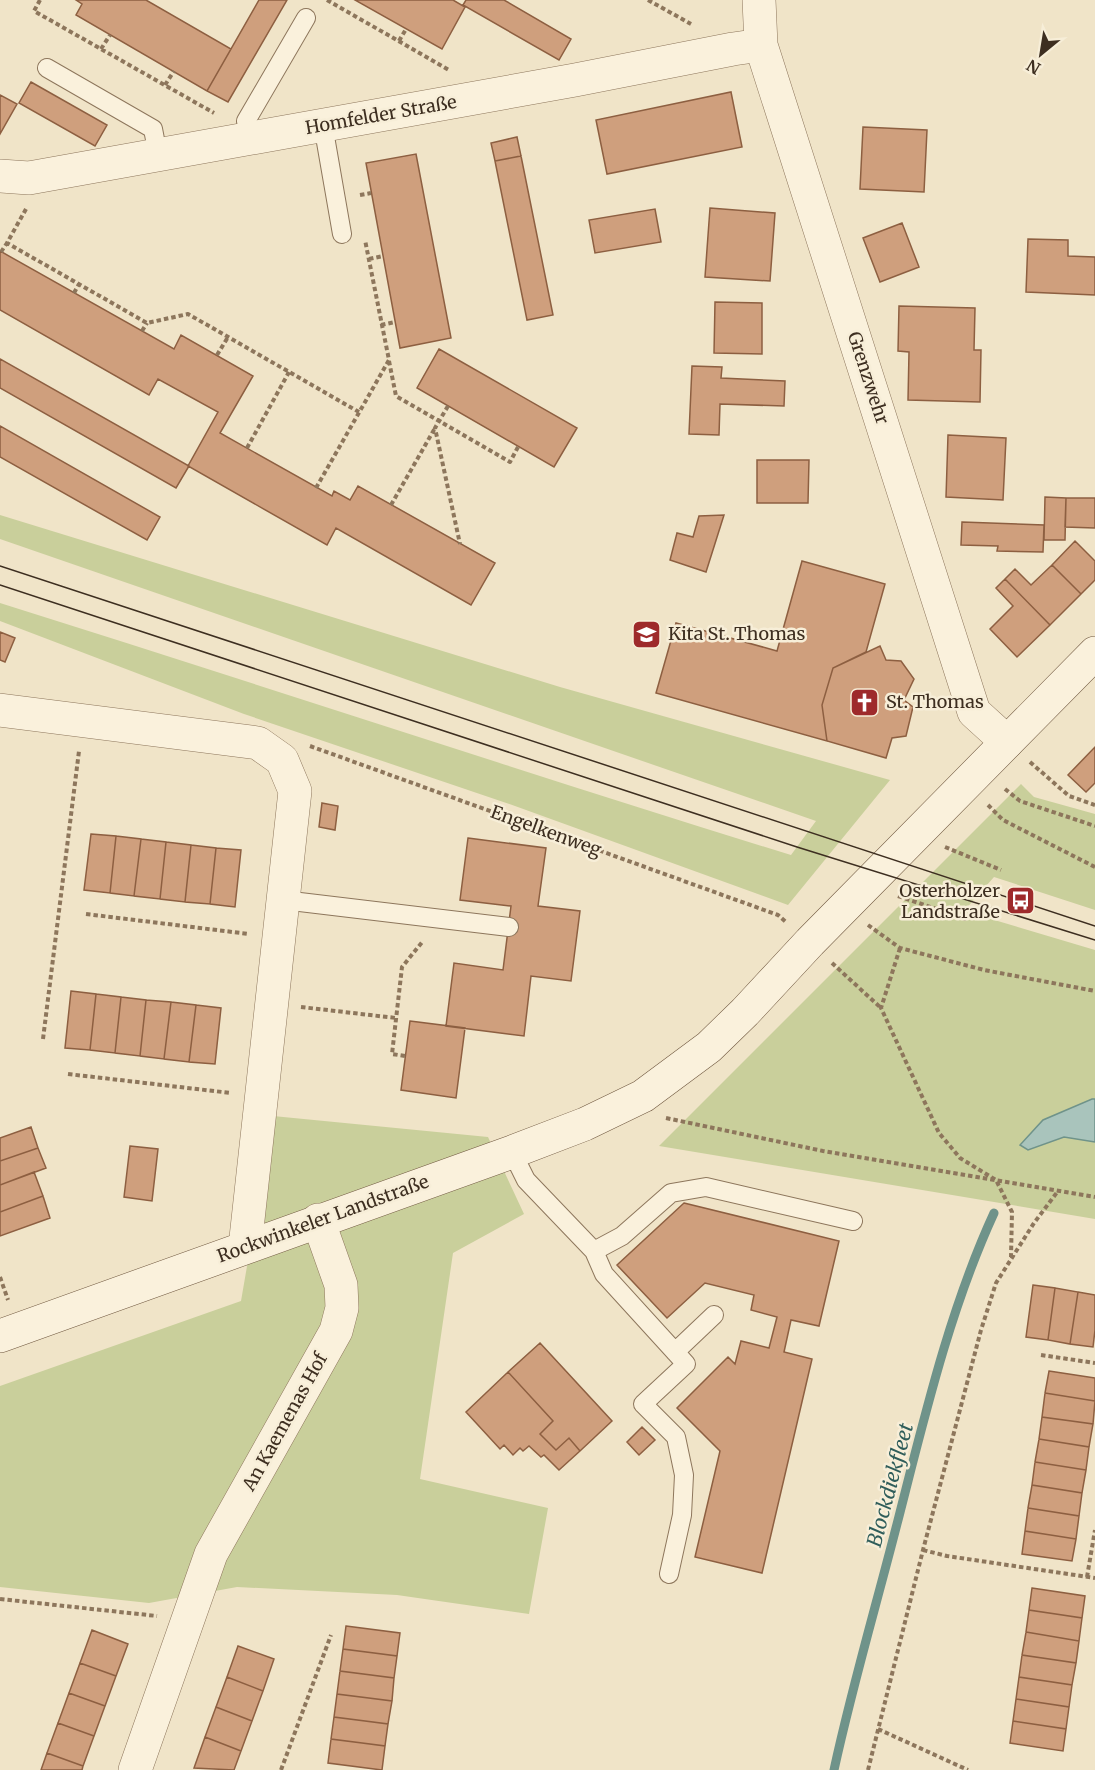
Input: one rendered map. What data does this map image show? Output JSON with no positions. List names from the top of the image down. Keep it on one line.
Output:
{"streets":{"street":["Homfelder Straße","Grenzwehr","Rockwinkeler Landstraße","An Kaemenas Hof"],"path":["Engelkenweg"]},"crossings":[["Homfelder Straße","Grenzwehr"],["Rockwinkeler Landstraße","An Kaemenas Hof"]],"water":["Blockdiekfleet"],"places":{"school or university":["Kita St. Thomas"],"church":["St. Thomas"],"bus stop":["Osterholzer Landstraße"]},"north":"bottom left"}
